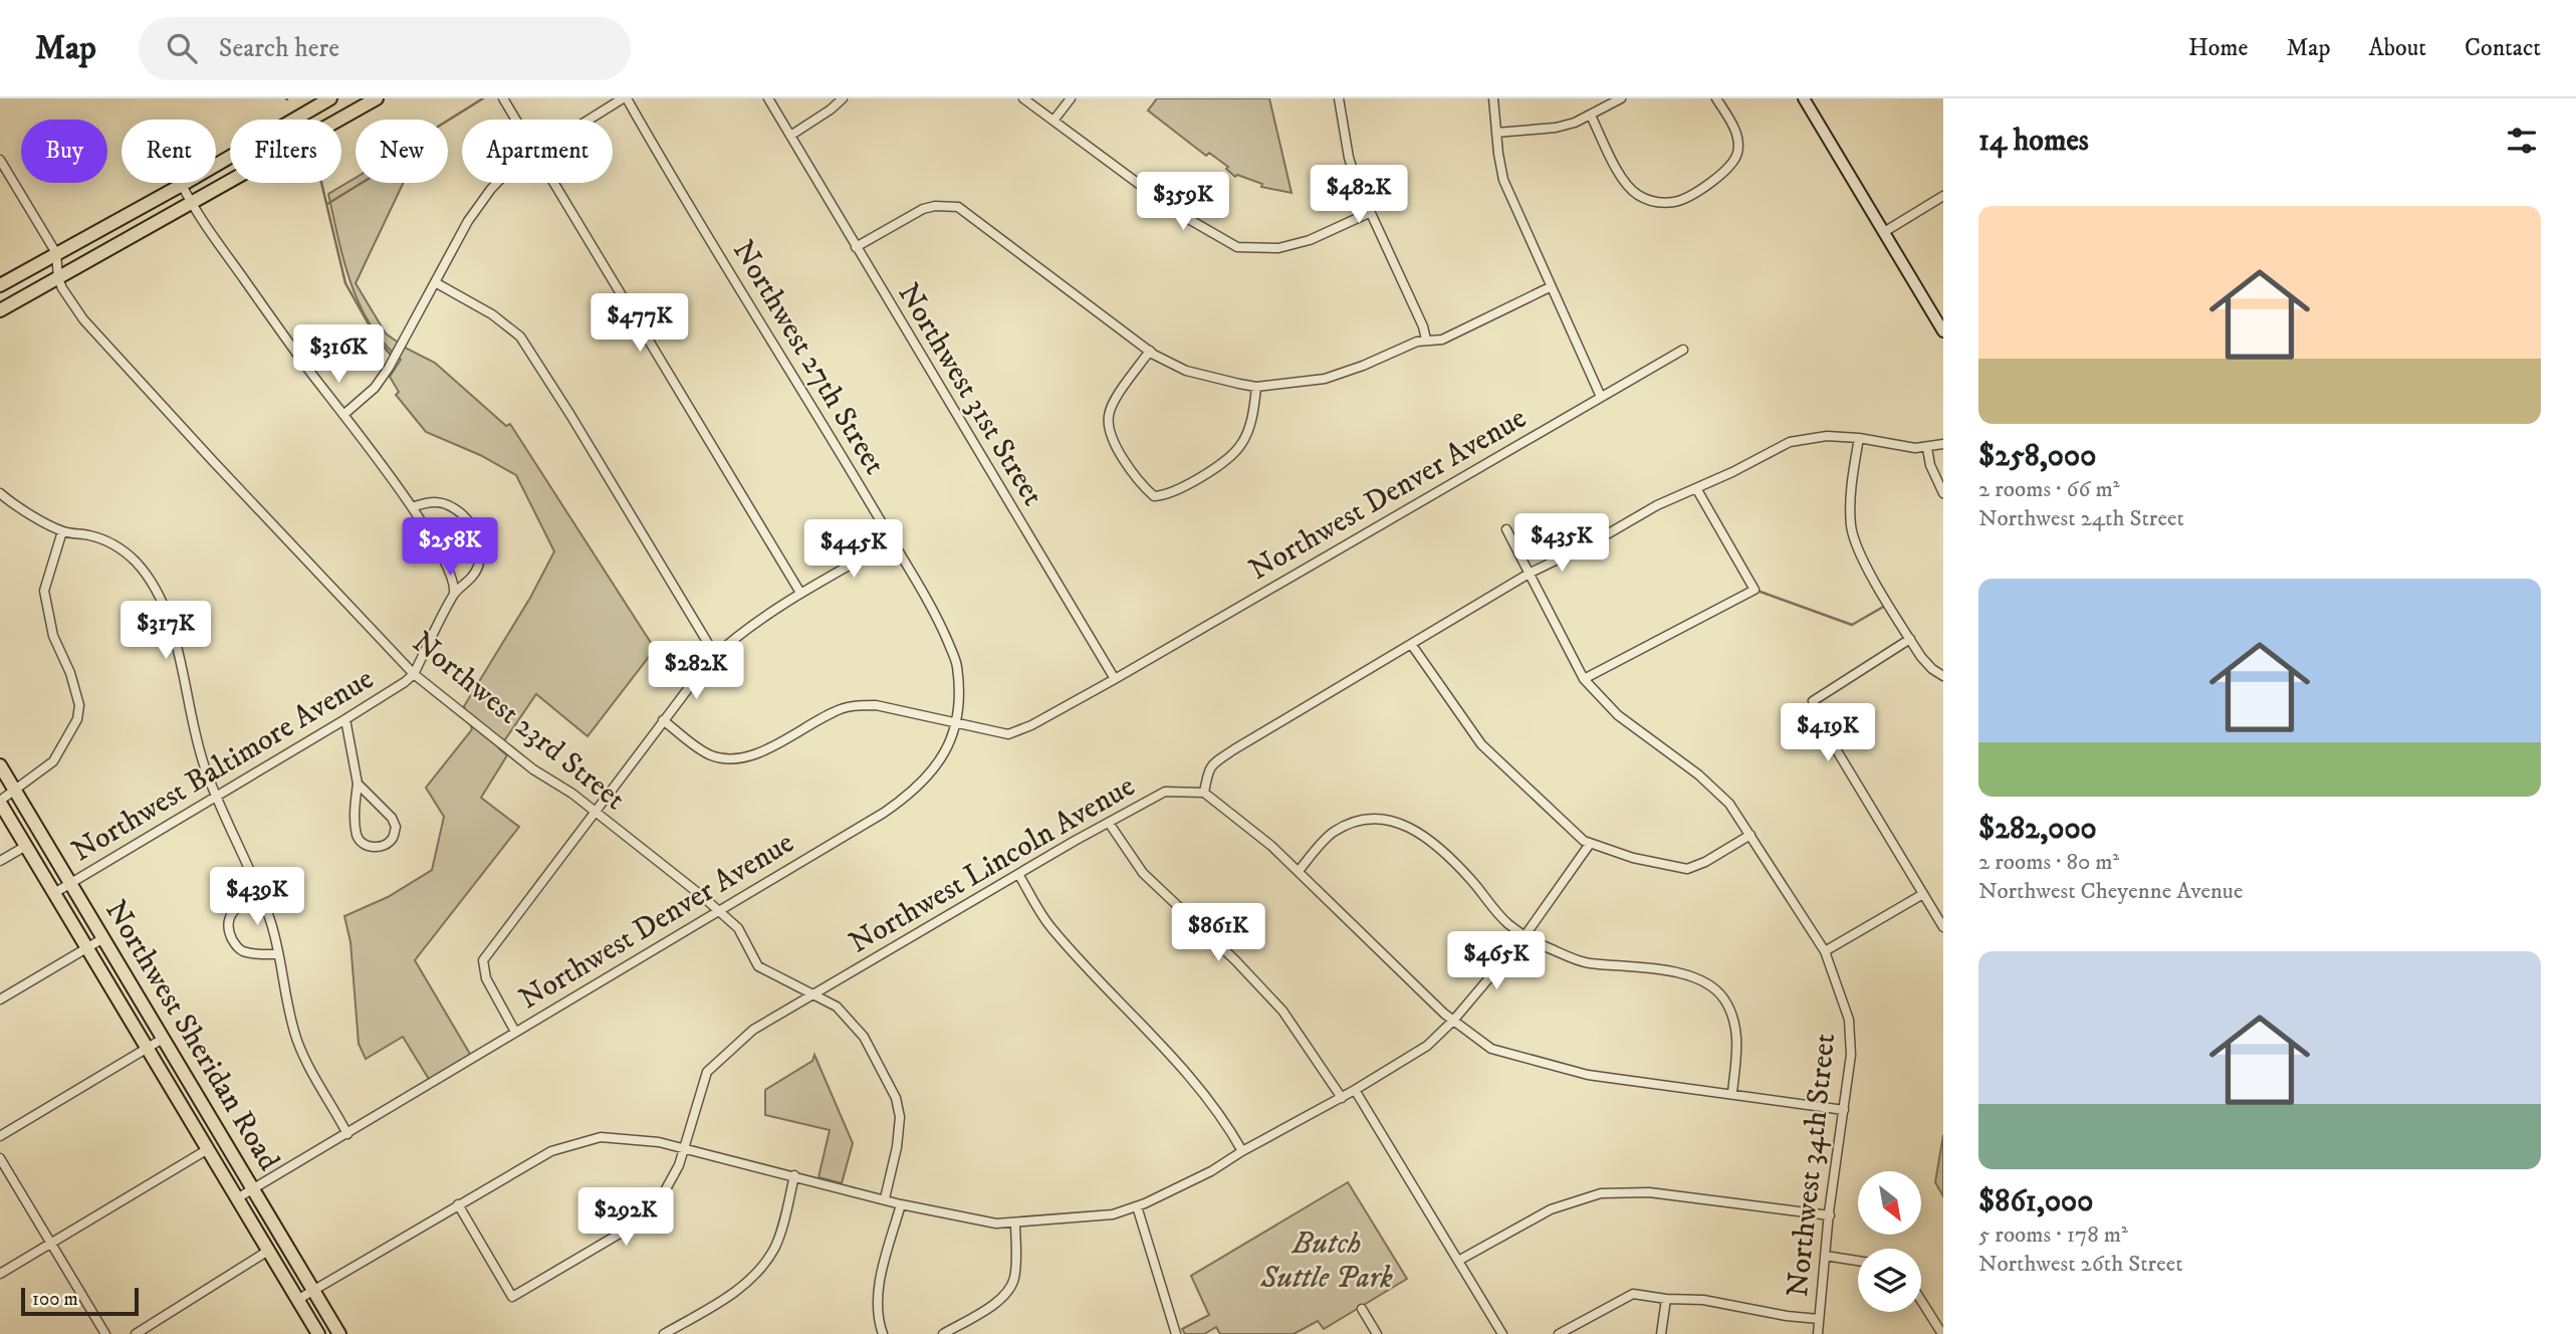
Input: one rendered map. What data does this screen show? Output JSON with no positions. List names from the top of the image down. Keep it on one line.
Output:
{"streets":{"main road":["Northwest Sheridan Road"],"street":["Northwest 27th Street","Northwest 31st Street","Northwest Denver Avenue","Northwest 23rd Street","Northwest Baltimore Avenue","Northwest Lincoln Avenue","Northwest 34th Street"]},"crossings":[["Northwest 27th Street","Northwest Denver Avenue"],["Northwest 31st Street","Northwest Denver Avenue"],["Northwest Denver Avenue","Northwest 23rd Street"],["Northwest Denver Avenue","Northwest Sheridan Road"],["Northwest 23rd Street","Northwest Baltimore Avenue"],["Northwest 23rd Street","Northwest Lincoln Avenue"],["Northwest Baltimore Avenue","Northwest Sheridan Road"]],"parks":["Butch Suttle Park"],"scale_bar":"100 m","north":"bottom right","page":{"header":"Map","search":"Search here","nav":["Home","Map","About","Contact"],"heading":"14 homes","chip":["Buy","Rent","Filters","New","Apartment"],"price":["$482K","$359K","$477K","$316K","$435K","$258K","$445K","$317K","$282K","$419K","$439K","$861K","$465K","$292K"],"list":[{"name":"$258,000","note":"2 rooms · 66 m² · Northwest 24th Street"},{"name":"$282,000","note":"2 rooms · 80 m² · Northwest Cheyenne Avenue"},{"name":"$861,000","note":"5 rooms · 178 m² · Northwest 26th Street"}],"scale":"100 m"}}
